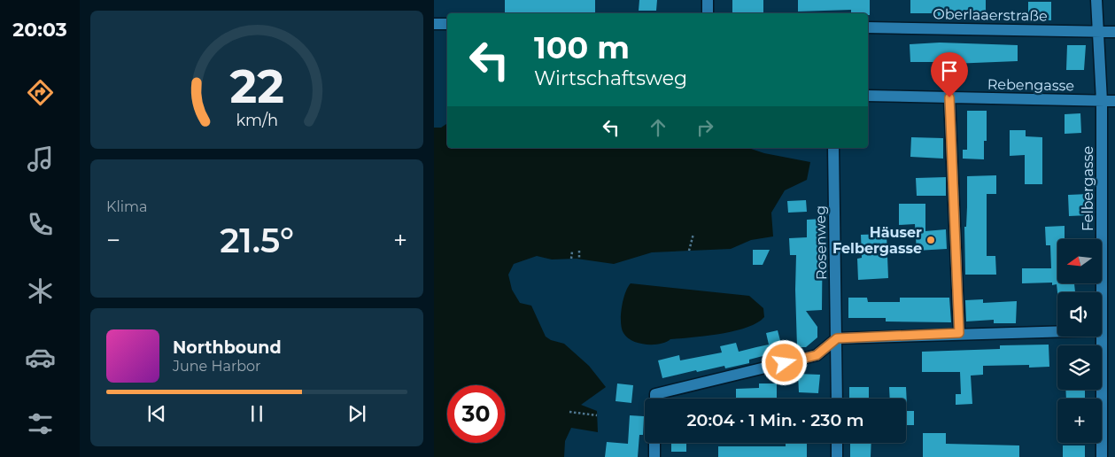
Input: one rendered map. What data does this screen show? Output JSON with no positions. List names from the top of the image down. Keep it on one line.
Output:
{"streets":{"street":["Oberlaaerstraße","Rebengasse","Felbergasse","Rosenweg"]},"crossings":[["Oberlaaerstraße","Felbergasse"],["Rebengasse","Felbergasse"]],"places":["Häuser Felbergasse"],"north":"left","page":{"tabs":"20:03","turn":["100 m","Wirtschaftsweg"],"tile":"Klima","heat":["−","21.5°","+"],"map_buttons":"+","song":["Northbound","June Harbor"],"limit":"30","trip":"20:04 · 1 Min. · 230 m","gauge":["22","km/h"]}}
